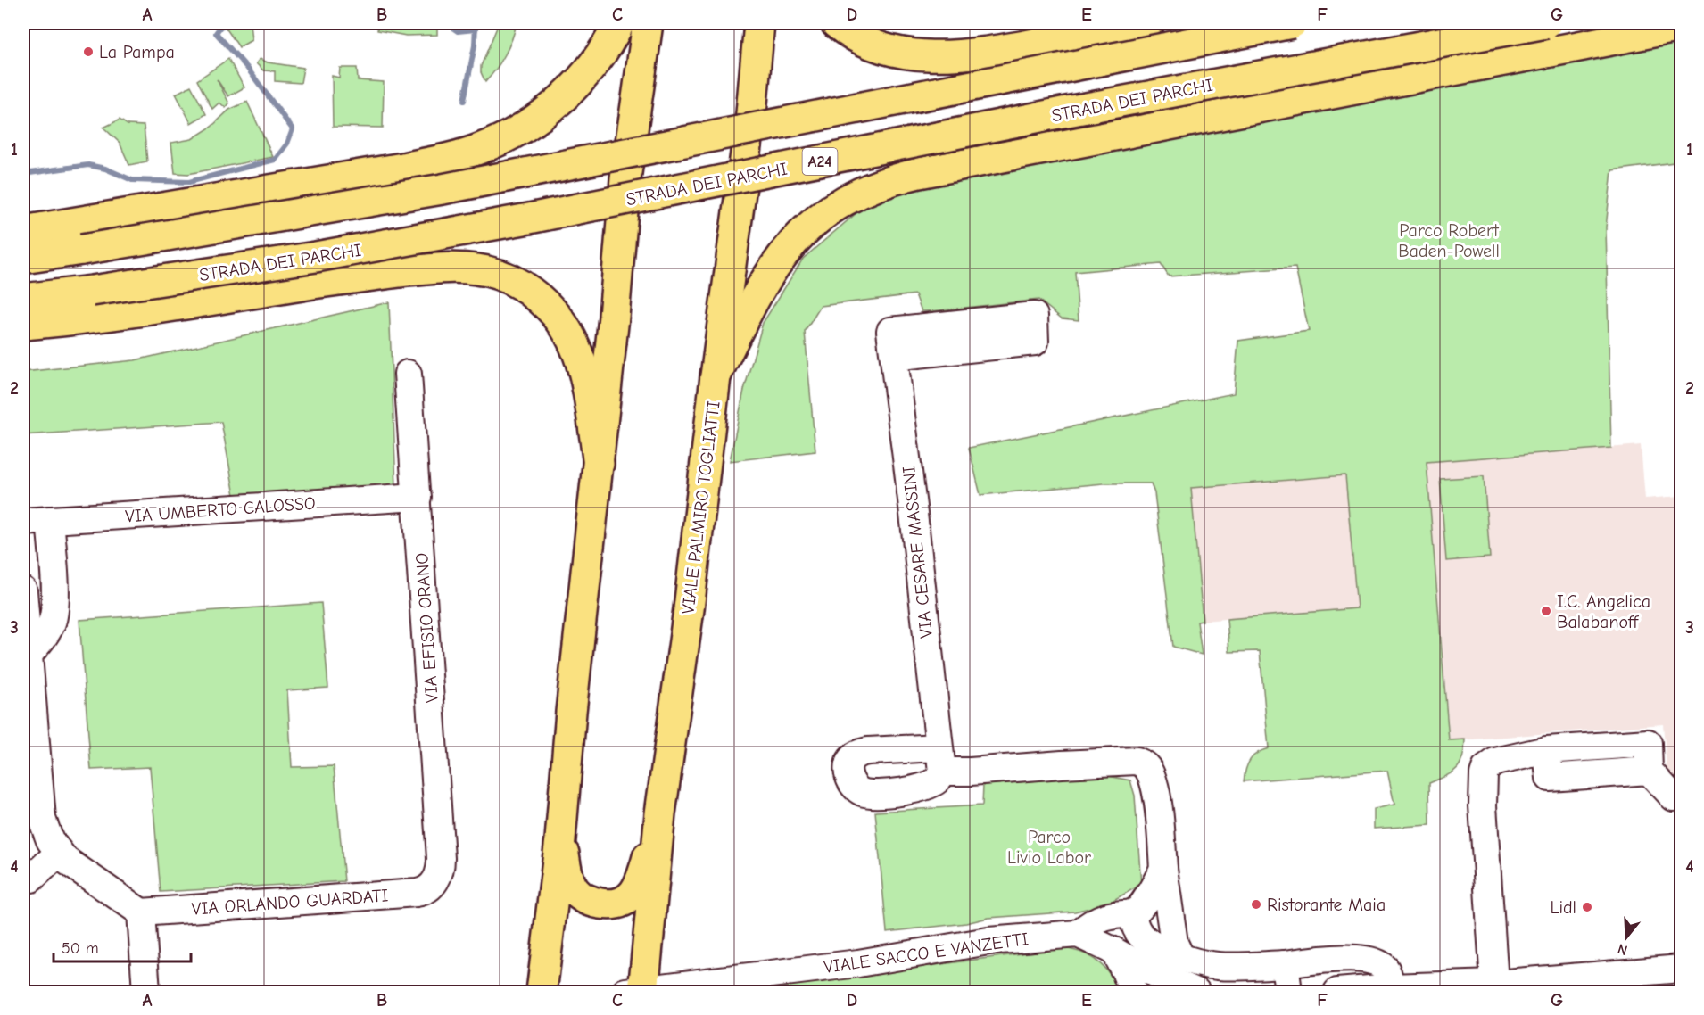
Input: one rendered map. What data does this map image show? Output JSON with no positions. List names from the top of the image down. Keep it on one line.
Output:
{"streets":{"main road":["STRADA DEI PARCHI","A24","VIALE PALMIRO TOGLIATTI"],"street":["VIA UMBERTO CALOSSO","VIA CESARE MASSINI","VIA EFISIO ORANO","VIA ORLANDO GUARDATI","VIALE SACCO E VANZETTI"]},"crossings":[["VIALE PALMIRO TOGLIATTI","VIALE SACCO E VANZETTI"],["VIA UMBERTO CALOSSO","VIA EFISIO ORANO"],["VIA EFISIO ORANO","VIA ORLANDO GUARDATI"]],"parks":["Parco Robert Baden-Powell","Parco Livio Labor"],"places":["La Pampa","I.C. Angelica Balabanoff","Ristorante Maia","Lidl"],"scale_bar":"50 m","north":"bottom","grid":{"columns":["A","B","C","D","E","F","G"],"rows":["1","2","3","4"]}}
